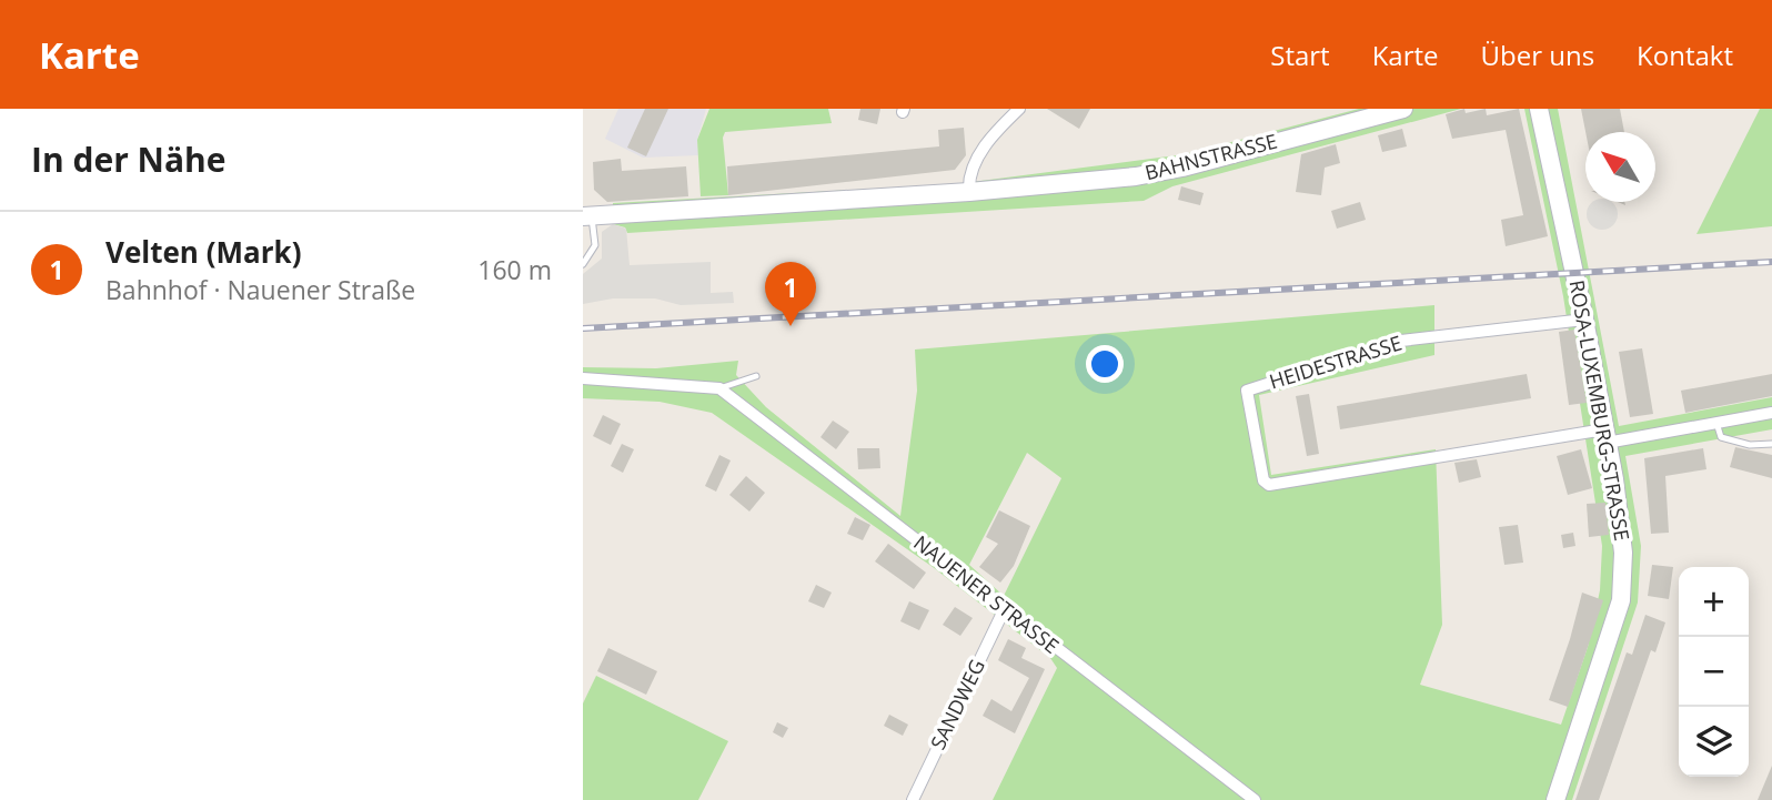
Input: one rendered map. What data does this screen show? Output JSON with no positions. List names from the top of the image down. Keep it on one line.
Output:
{"streets":{"street":["BAHNSTRASSE","HEIDESTRASSE","ROSA-LUXEMBURG-STRASSE","NAUENER STRASSE","SANDWEG"]},"crossings":[["HEIDESTRASSE","ROSA-LUXEMBURG-STRASSE"],["NAUENER STRASSE","SANDWEG"]],"north":"top left","page":{"header":"Karte","nav":["Start","Karte","Über uns","Kontakt"],"heading":"In der Nähe","list":[{"mark":"1","name":"Velten (Mark)","note":"Bahnhof · Nauener Straße","value":"160 m"}],"pins":"1","map_buttons":["+","−"]}}
